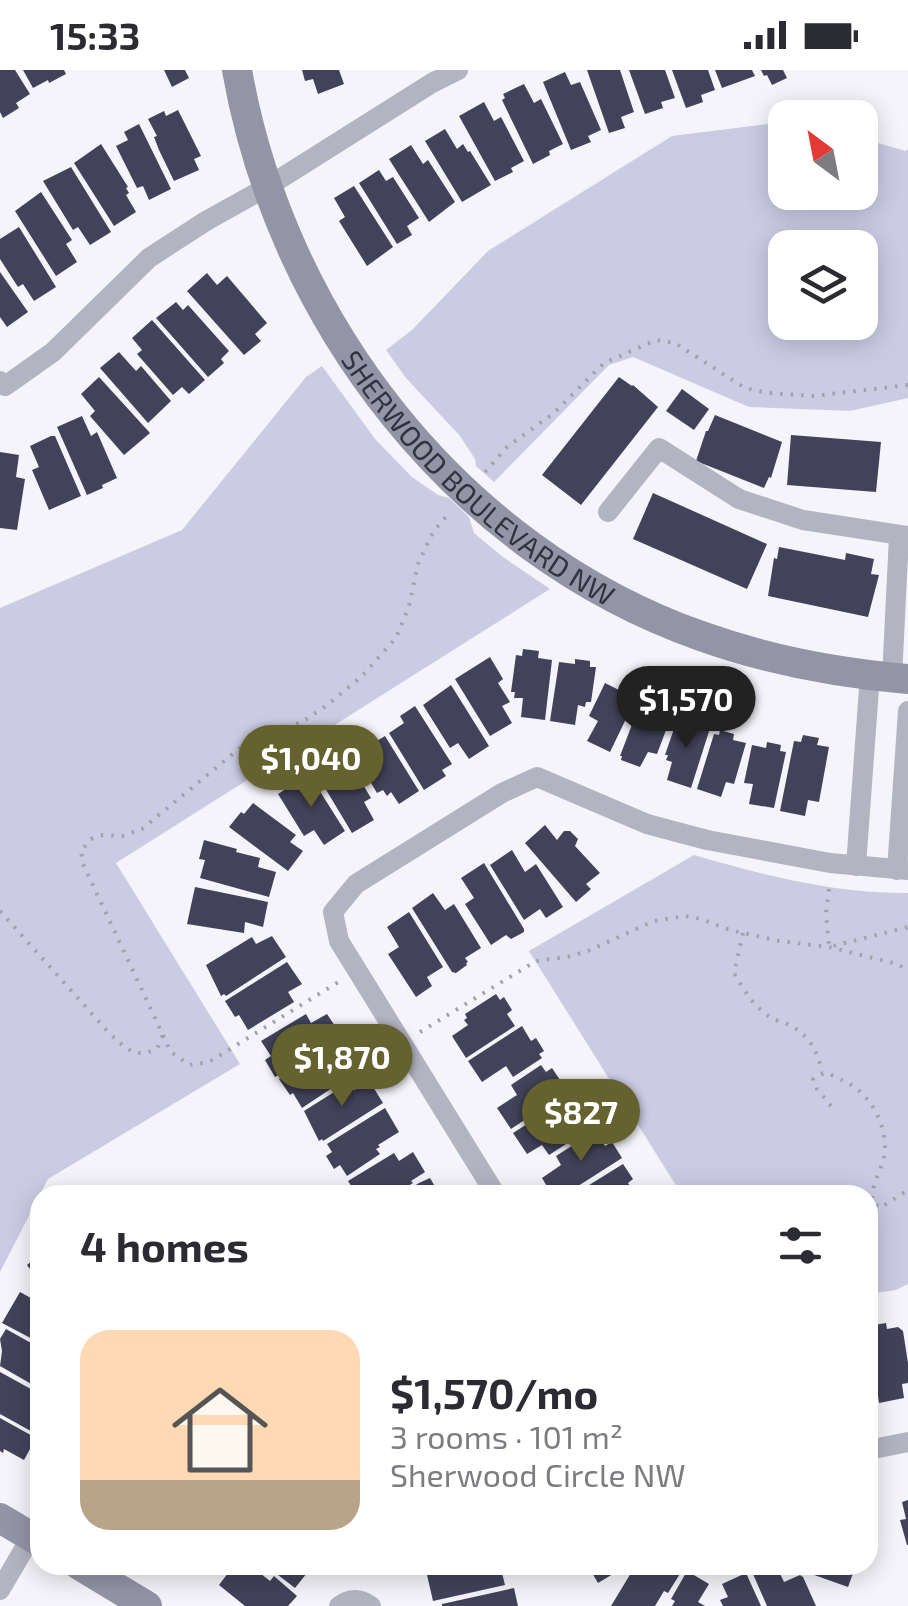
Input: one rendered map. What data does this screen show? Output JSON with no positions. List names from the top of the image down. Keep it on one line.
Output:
{"streets":{"street":["SHERWOOD BOULEVARD NW"]},"north":"top left","page":{"status":"15:33","price":["$1,570","$1,040","$1,870","$827"],"heading":"4 homes","list":[{"name":"$1,570/mo","note":"3 rooms · 101 m² · Sherwood Circle NW"}]}}
